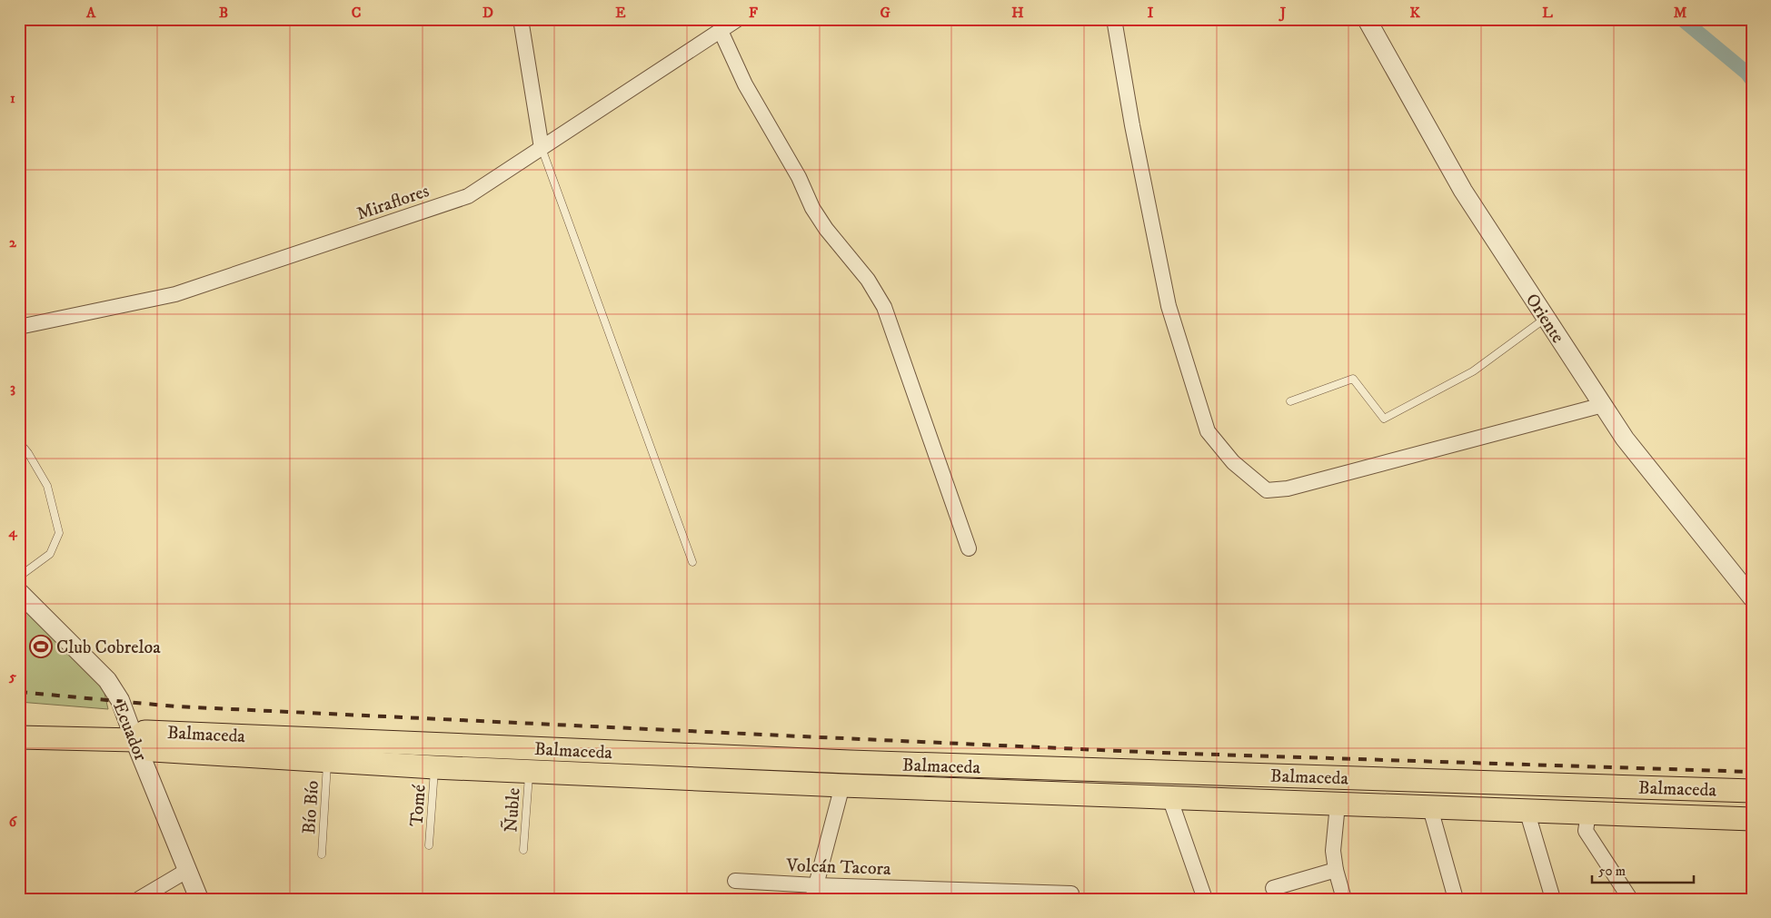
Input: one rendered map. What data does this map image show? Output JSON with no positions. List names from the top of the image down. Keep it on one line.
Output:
{"streets":{"main road":["Balmaceda"],"street":["Miraflores","Oriente","Ecuador","Volcán Tacora"],"lane":["Tomé","Bío Bío","Ñuble"]},"crossings":[["Ecuador","Balmaceda"],["Balmaceda","Tomé"],["Balmaceda","Bío Bío"],["Balmaceda","Ñuble"]],"places":{"sports":["Club Cobreloa"]},"scale_bar":"50 m","grid":{"columns":["A","B","C","D","E","F","G","H","I","J","K","L","M"],"rows":["1","2","3","4","5","6"]}}
